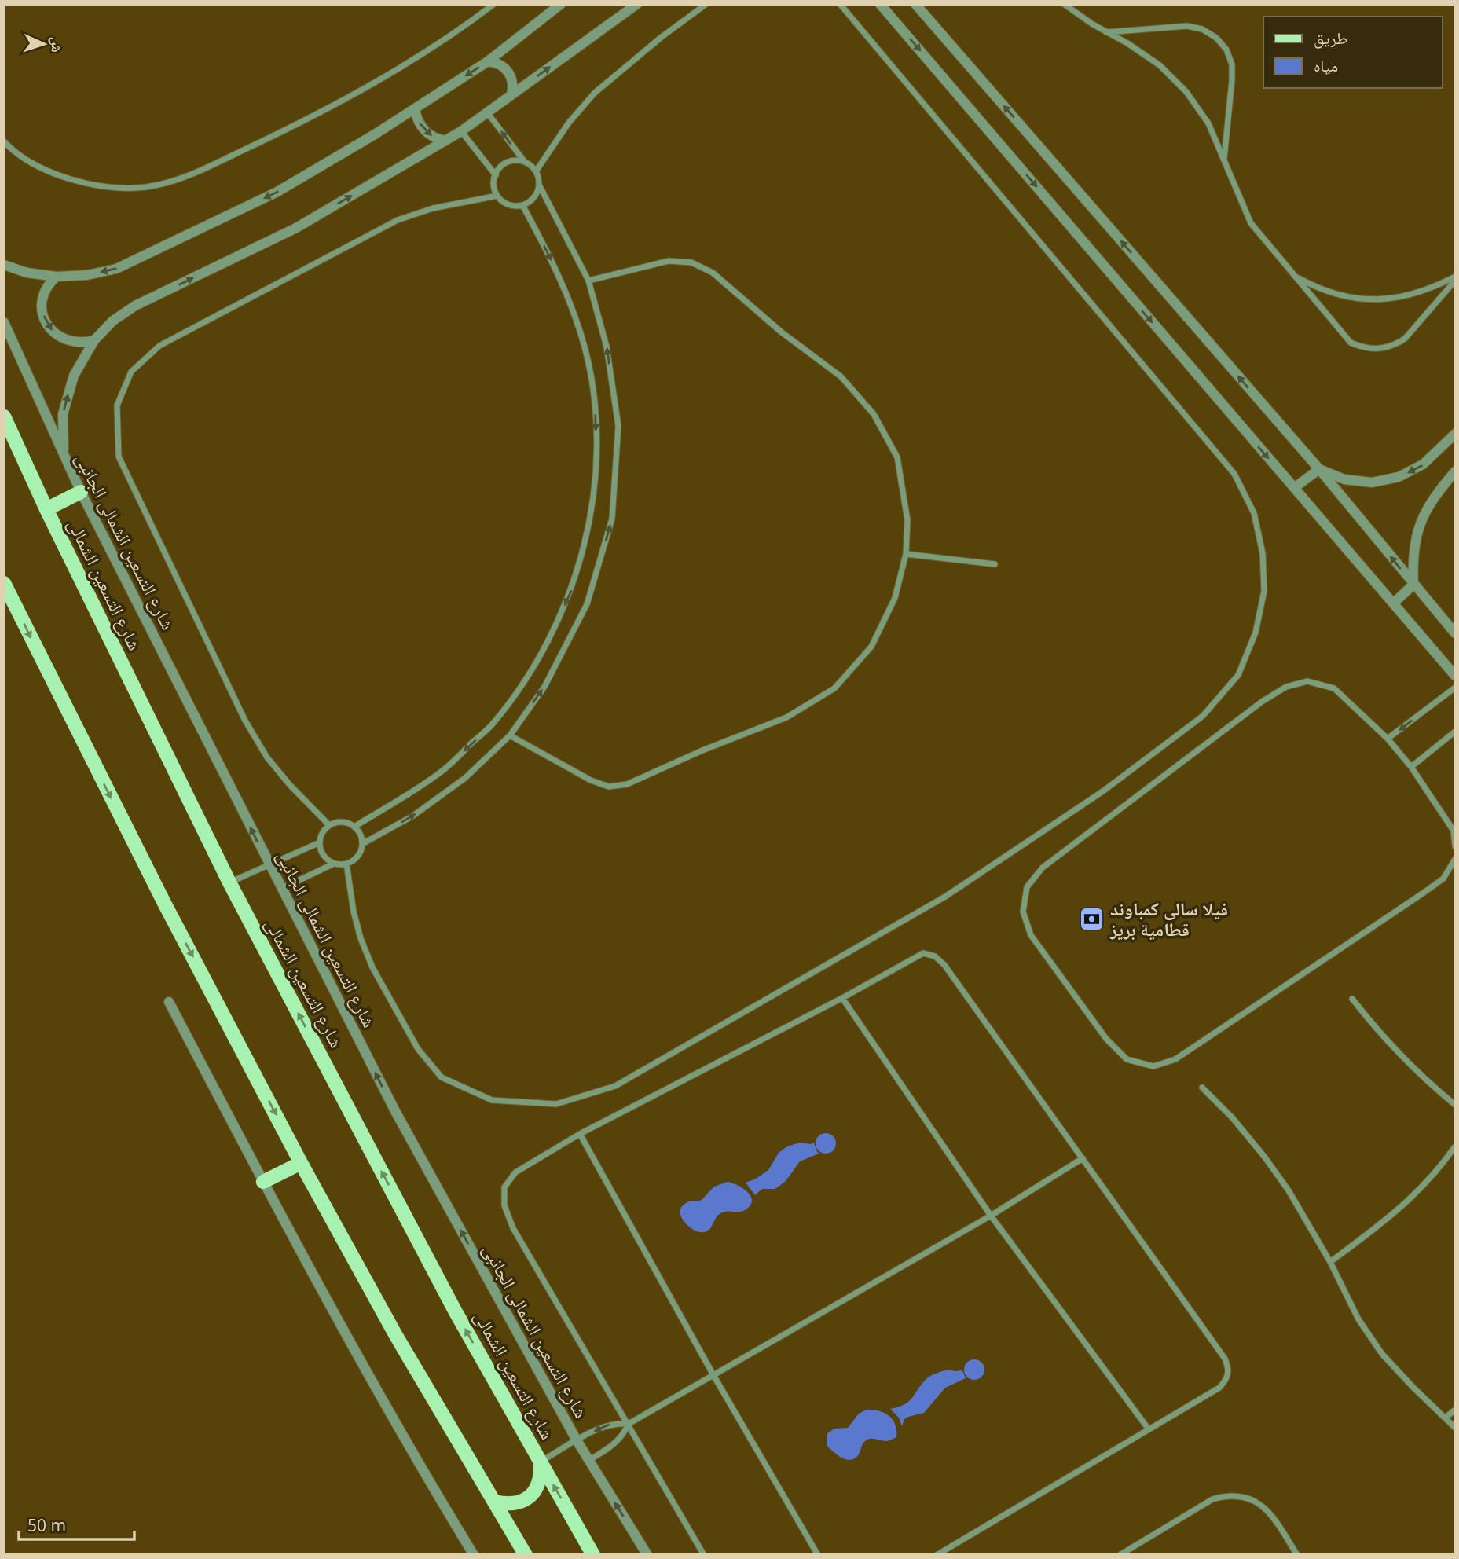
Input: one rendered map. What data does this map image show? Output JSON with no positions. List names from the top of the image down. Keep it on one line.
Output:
{"streets":{"main road":["شارع التسعين الشمالى"],"street":["شارع التسعين الشمالى الجانبى"]},"one_way":["شارع التسعين الشمالى الجانبى"],"places":{"bank":["فيلا سالى كمباوند قطامية بريز"]},"legend":["طريق","مياه"],"scale_bar":"50 m","north":"right"}
